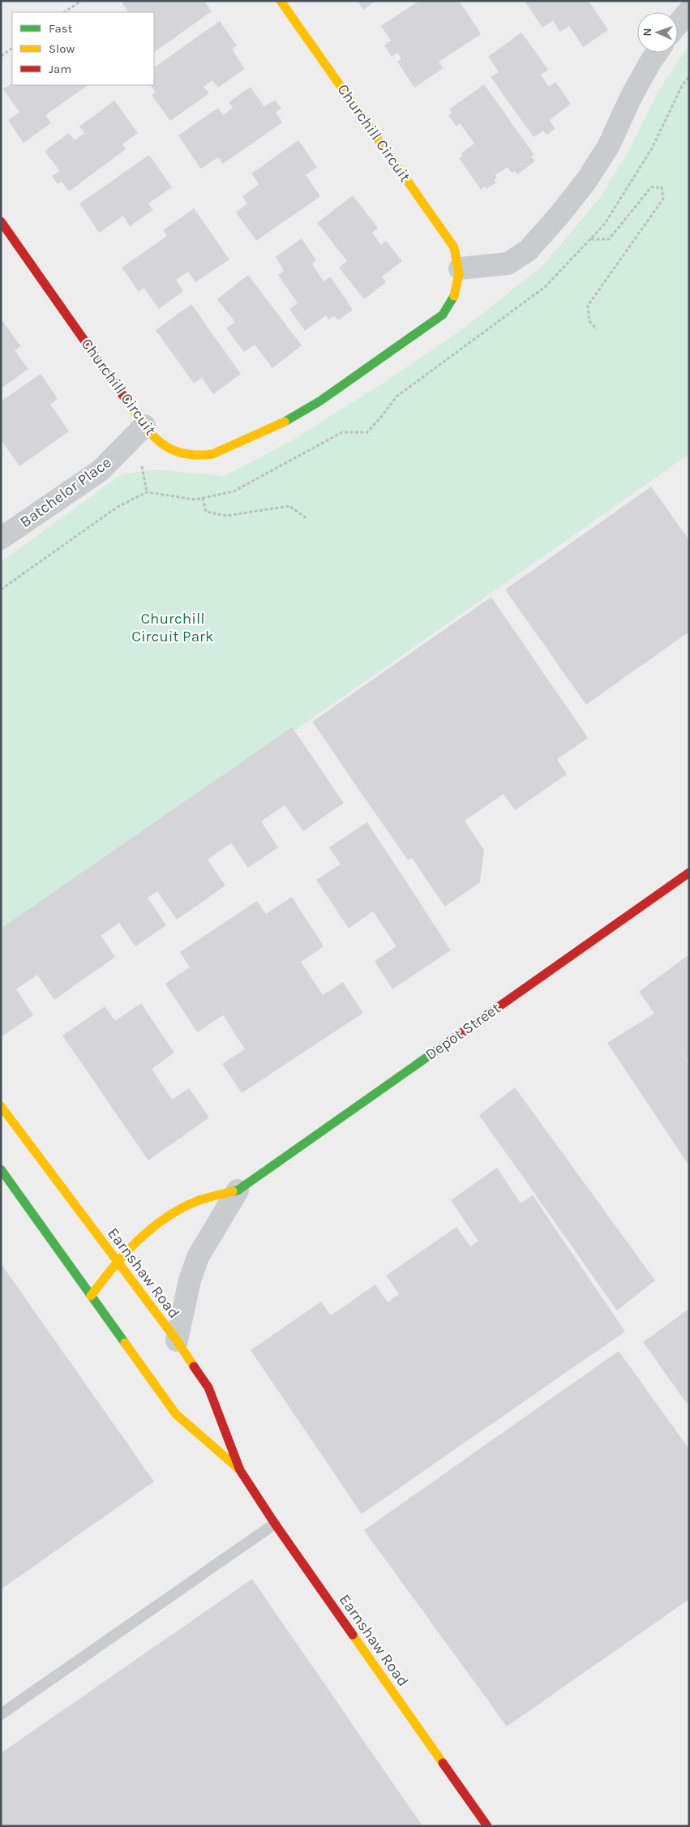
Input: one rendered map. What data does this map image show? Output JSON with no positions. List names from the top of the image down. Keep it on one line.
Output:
{"streets":{"street":["Churchill Circuit","Batchelor Place","Depot Street","Earnshaw Road"]},"crossings":[["Churchill Circuit","Batchelor Place"],["Depot Street","Earnshaw Road"]],"parks":["Churchill Circuit Park"],"legend":["Fast","Slow","Jam"],"north":"left"}
